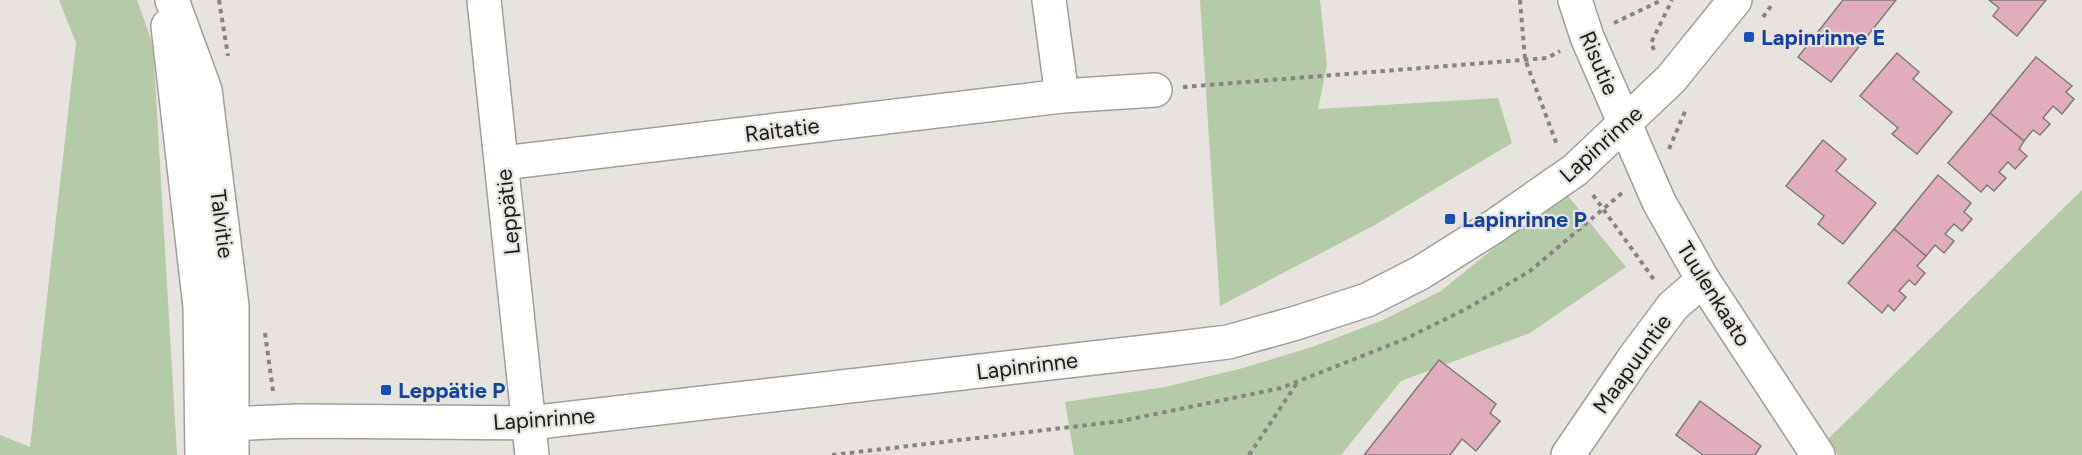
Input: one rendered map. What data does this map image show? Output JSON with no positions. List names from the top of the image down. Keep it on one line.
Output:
{"streets":{"street":["Risutie","Raitatie","Lapinrinne","Leppätie","Talvitie","Tuulenkaato","Maapuuntie"]},"crossings":[["Risutie","Lapinrinne"],["Risutie","Tuulenkaato"],["Raitatie","Leppätie"],["Lapinrinne","Leppätie"],["Lapinrinne","Talvitie"],["Lapinrinne","Tuulenkaato"],["Tuulenkaato","Maapuuntie"]],"places":{"transit":["Lapinrinne E","Lapinrinne P","Leppätie P"]}}
